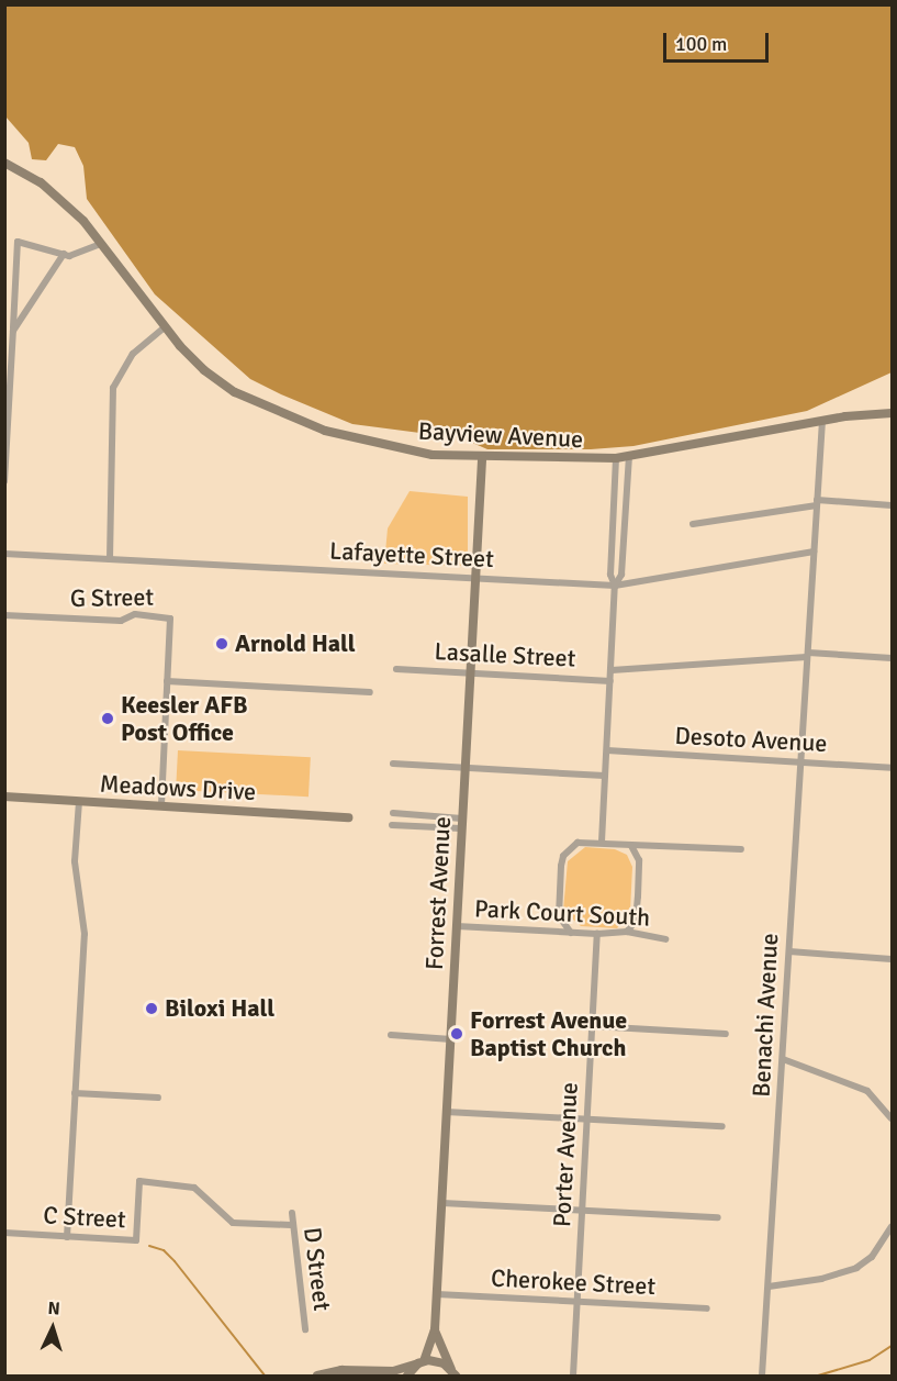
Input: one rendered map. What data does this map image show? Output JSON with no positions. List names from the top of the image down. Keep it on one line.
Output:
{"streets":{"street":["Bayview Avenue","Lafayette Street","G Street","Lasalle Street","Desoto Avenue","Meadows Drive","Forrest Avenue","Park Court South","Benachi Avenue","Porter Avenue","C Street","D Street","Cherokee Street"]},"crossings":[["Bayview Avenue","Forrest Avenue"],["Bayview Avenue","Benachi Avenue"],["Lafayette Street","Forrest Avenue"],["Lafayette Street","Benachi Avenue"],["Lasalle Street","Forrest Avenue"],["Lasalle Street","Benachi Avenue"],["Desoto Avenue","Benachi Avenue"],["Forrest Avenue","Park Court South"],["Forrest Avenue","Cherokee Street"],["Park Court South","Porter Avenue"],["Porter Avenue","Cherokee Street"],["C Street","D Street"]],"places":["Arnold Hall","Keesler AFB Post Office","Biloxi Hall","Forrest Avenue Baptist Church"],"scale_bar":"100 m","north":"top"}
